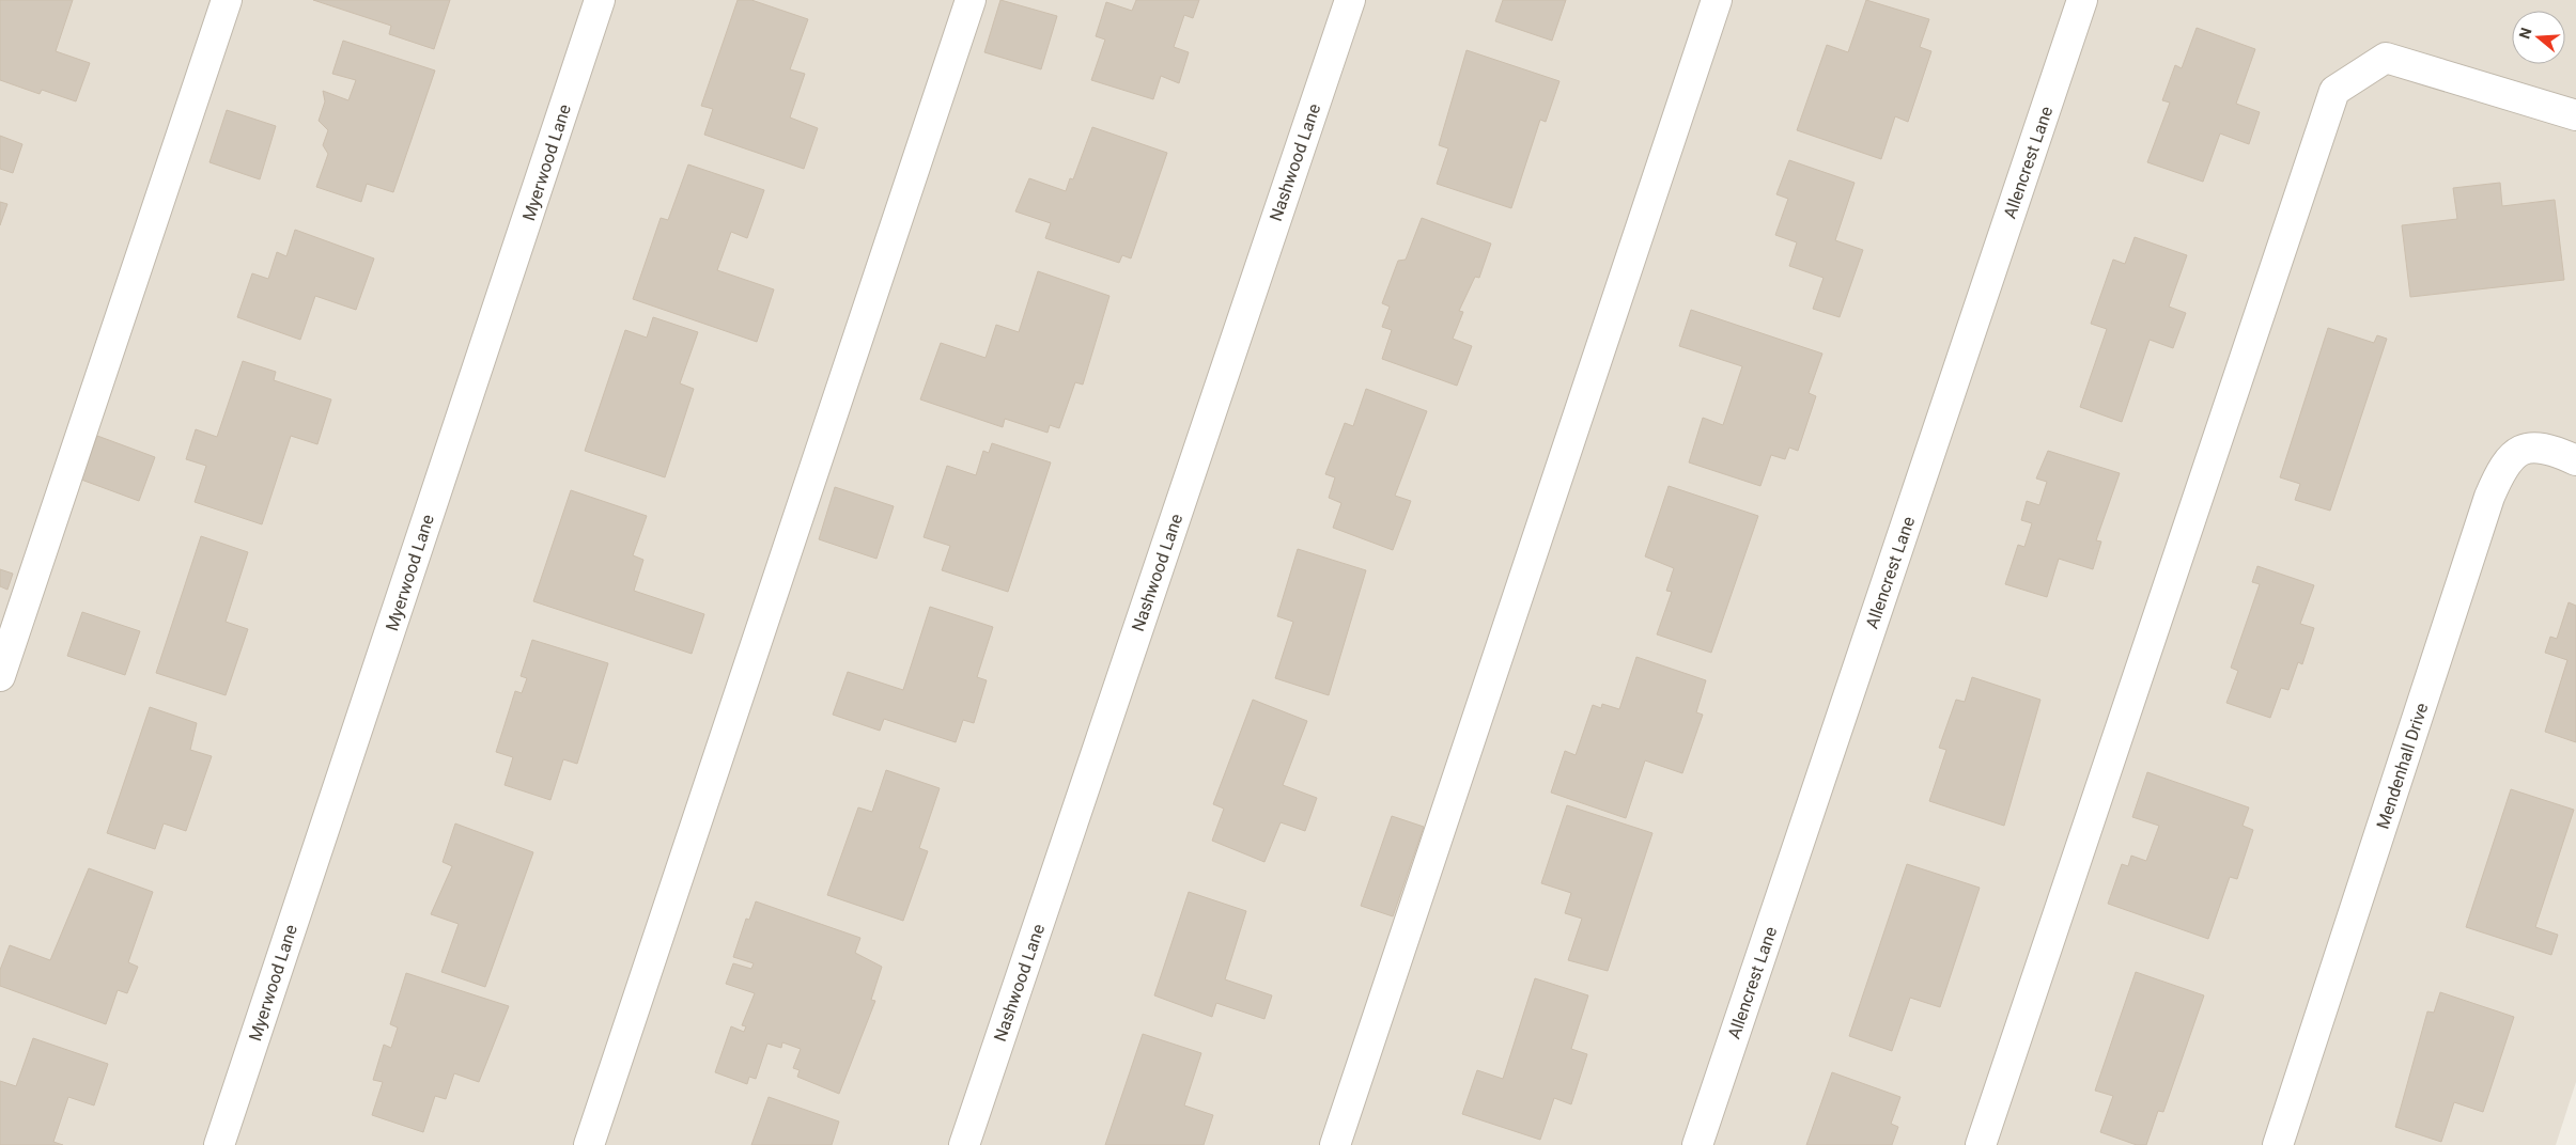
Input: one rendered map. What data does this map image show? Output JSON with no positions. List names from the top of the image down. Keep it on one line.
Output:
{"streets":{"street":["Myerwood Lane","Nashwood Lane","Allencrest Lane","Mendenhall Drive"]},"north":"left"}
